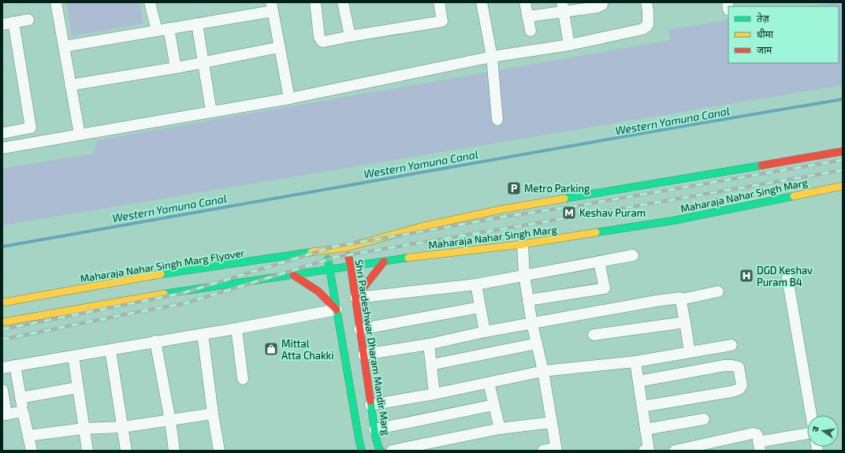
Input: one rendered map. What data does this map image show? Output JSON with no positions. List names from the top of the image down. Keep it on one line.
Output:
{"streets":{"main road":["Maharaja Nahar Singh Marg","Maharaja Nahar Singh Marg Flyover","Shri Pardeshwar Dharam Mandir Marg"]},"crossings":[["Maharaja Nahar Singh Marg","Maharaja Nahar Singh Marg Flyover"],["Maharaja Nahar Singh Marg","Shri Pardeshwar Dharam Mandir Marg"]],"water":["Western Yamuna Canal"],"places":{"parking":["Metro Parking"],"metro station":["Keshav Puram"],"hospital":["DGD Keshav Puram B4"],"shop":["Mittal Atta Chakki"]},"legend":["तेज़","धीमा","जाम"],"north":"left"}
